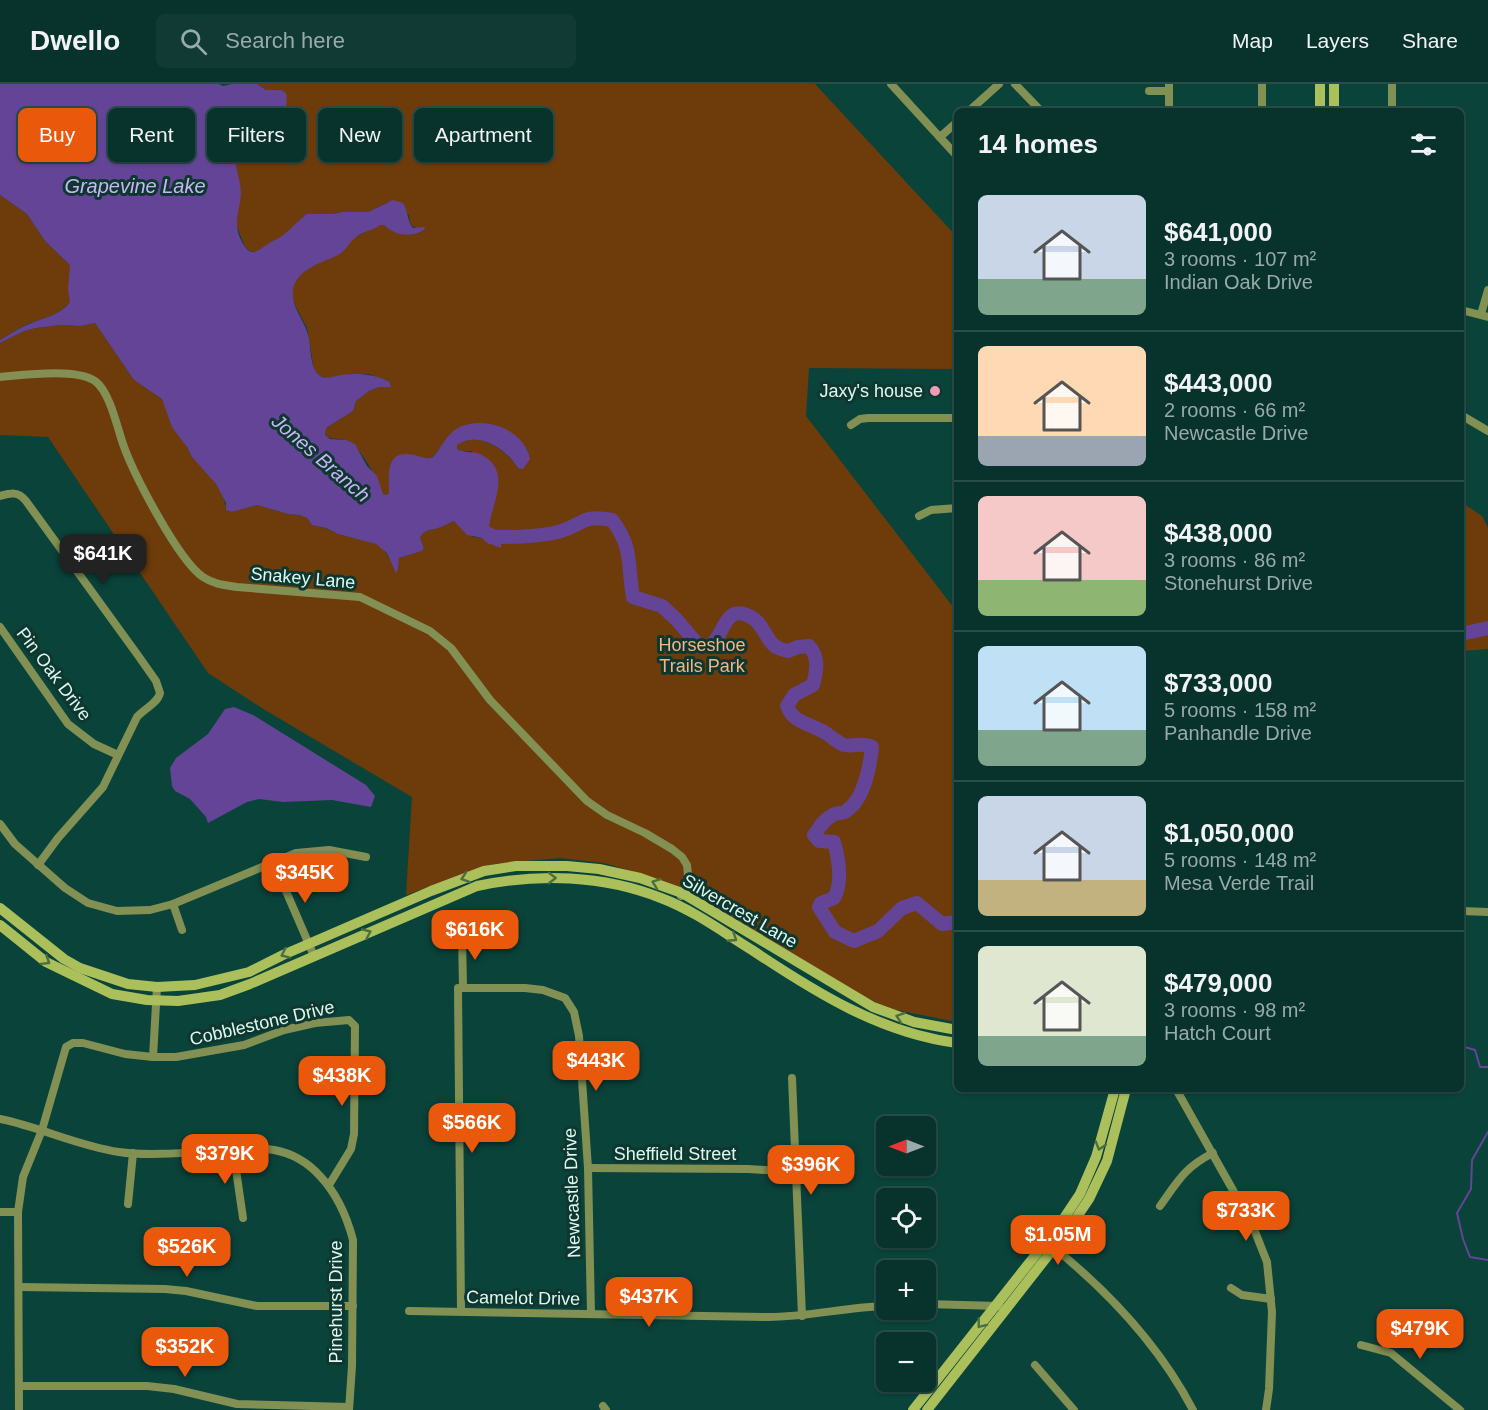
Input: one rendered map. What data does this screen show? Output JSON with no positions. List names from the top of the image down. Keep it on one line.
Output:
{"streets":{"street":["Snakey Lane","Pin Oak Drive","Silvercrest Lane","Cobblestone Drive","Sheffield Street","Newcastle Drive","Camelot Drive","Pinehurst Drive"]},"crossings":[["Snakey Lane","Silvercrest Lane"],["Cobblestone Drive","Pinehurst Drive"],["Sheffield Street","Newcastle Drive"],["Newcastle Drive","Camelot Drive"]],"water":["Grapevine Lake","Jones Branch"],"parks":["Horseshoe Trails Park"],"places":["Jaxy's house"],"north":"left","page":{"header":"Dwello","search":"Search here","nav":["Map","Layers","Share"],"chip":["Buy","Rent","Filters","New","Apartment"],"heading":"14 homes","list":[{"name":"$641,000","note":"3 rooms · 107 m² · Indian Oak Drive"},{"name":"$443,000","note":"2 rooms · 66 m² · Newcastle Drive"},{"name":"$438,000","note":"3 rooms · 86 m² · Stonehurst Drive"},{"name":"$733,000","note":"5 rooms · 158 m² · Panhandle Drive"},{"name":"$1,050,000","note":"5 rooms · 148 m² · Mesa Verde Trail"},{"name":"$479,000","note":"3 rooms · 98 m² · Hatch Court"}],"price":["$641K","$345K","$616K","$443K","$438K","$566K","$379K","$396K","$733K","$1.05M","$526K","$437K","$479K","$352K"],"map_buttons":["+","−"]}}
